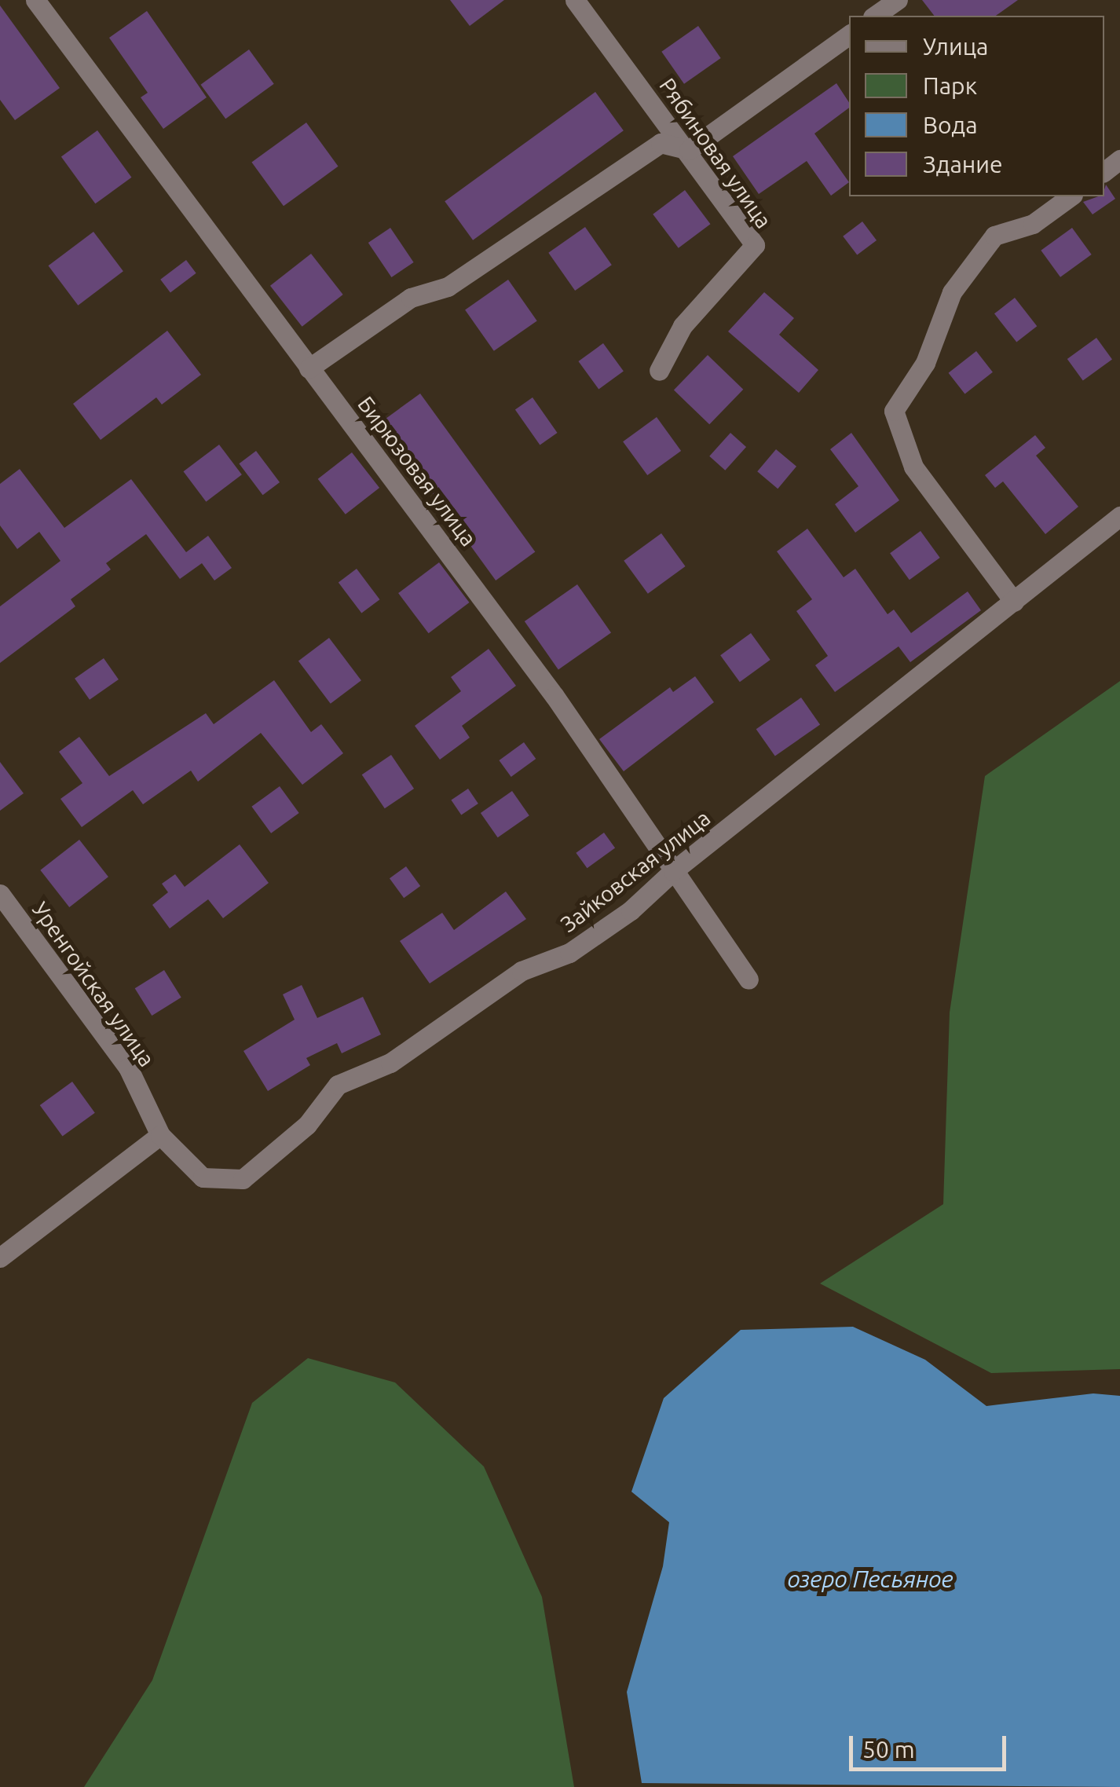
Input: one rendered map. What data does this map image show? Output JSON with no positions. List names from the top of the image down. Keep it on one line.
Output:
{"streets":{"street":["Рябиновая улица","Бирюзовая улица","Зайковская улица","Уренгойская улица"]},"crossings":[["Бирюзовая улица","Зайковская улица"],["Зайковская улица","Уренгойская улица"]],"water":["озеро Песьяное"],"legend":["Улица","Парк","Вода","Здание"],"scale_bar":"50 m"}
